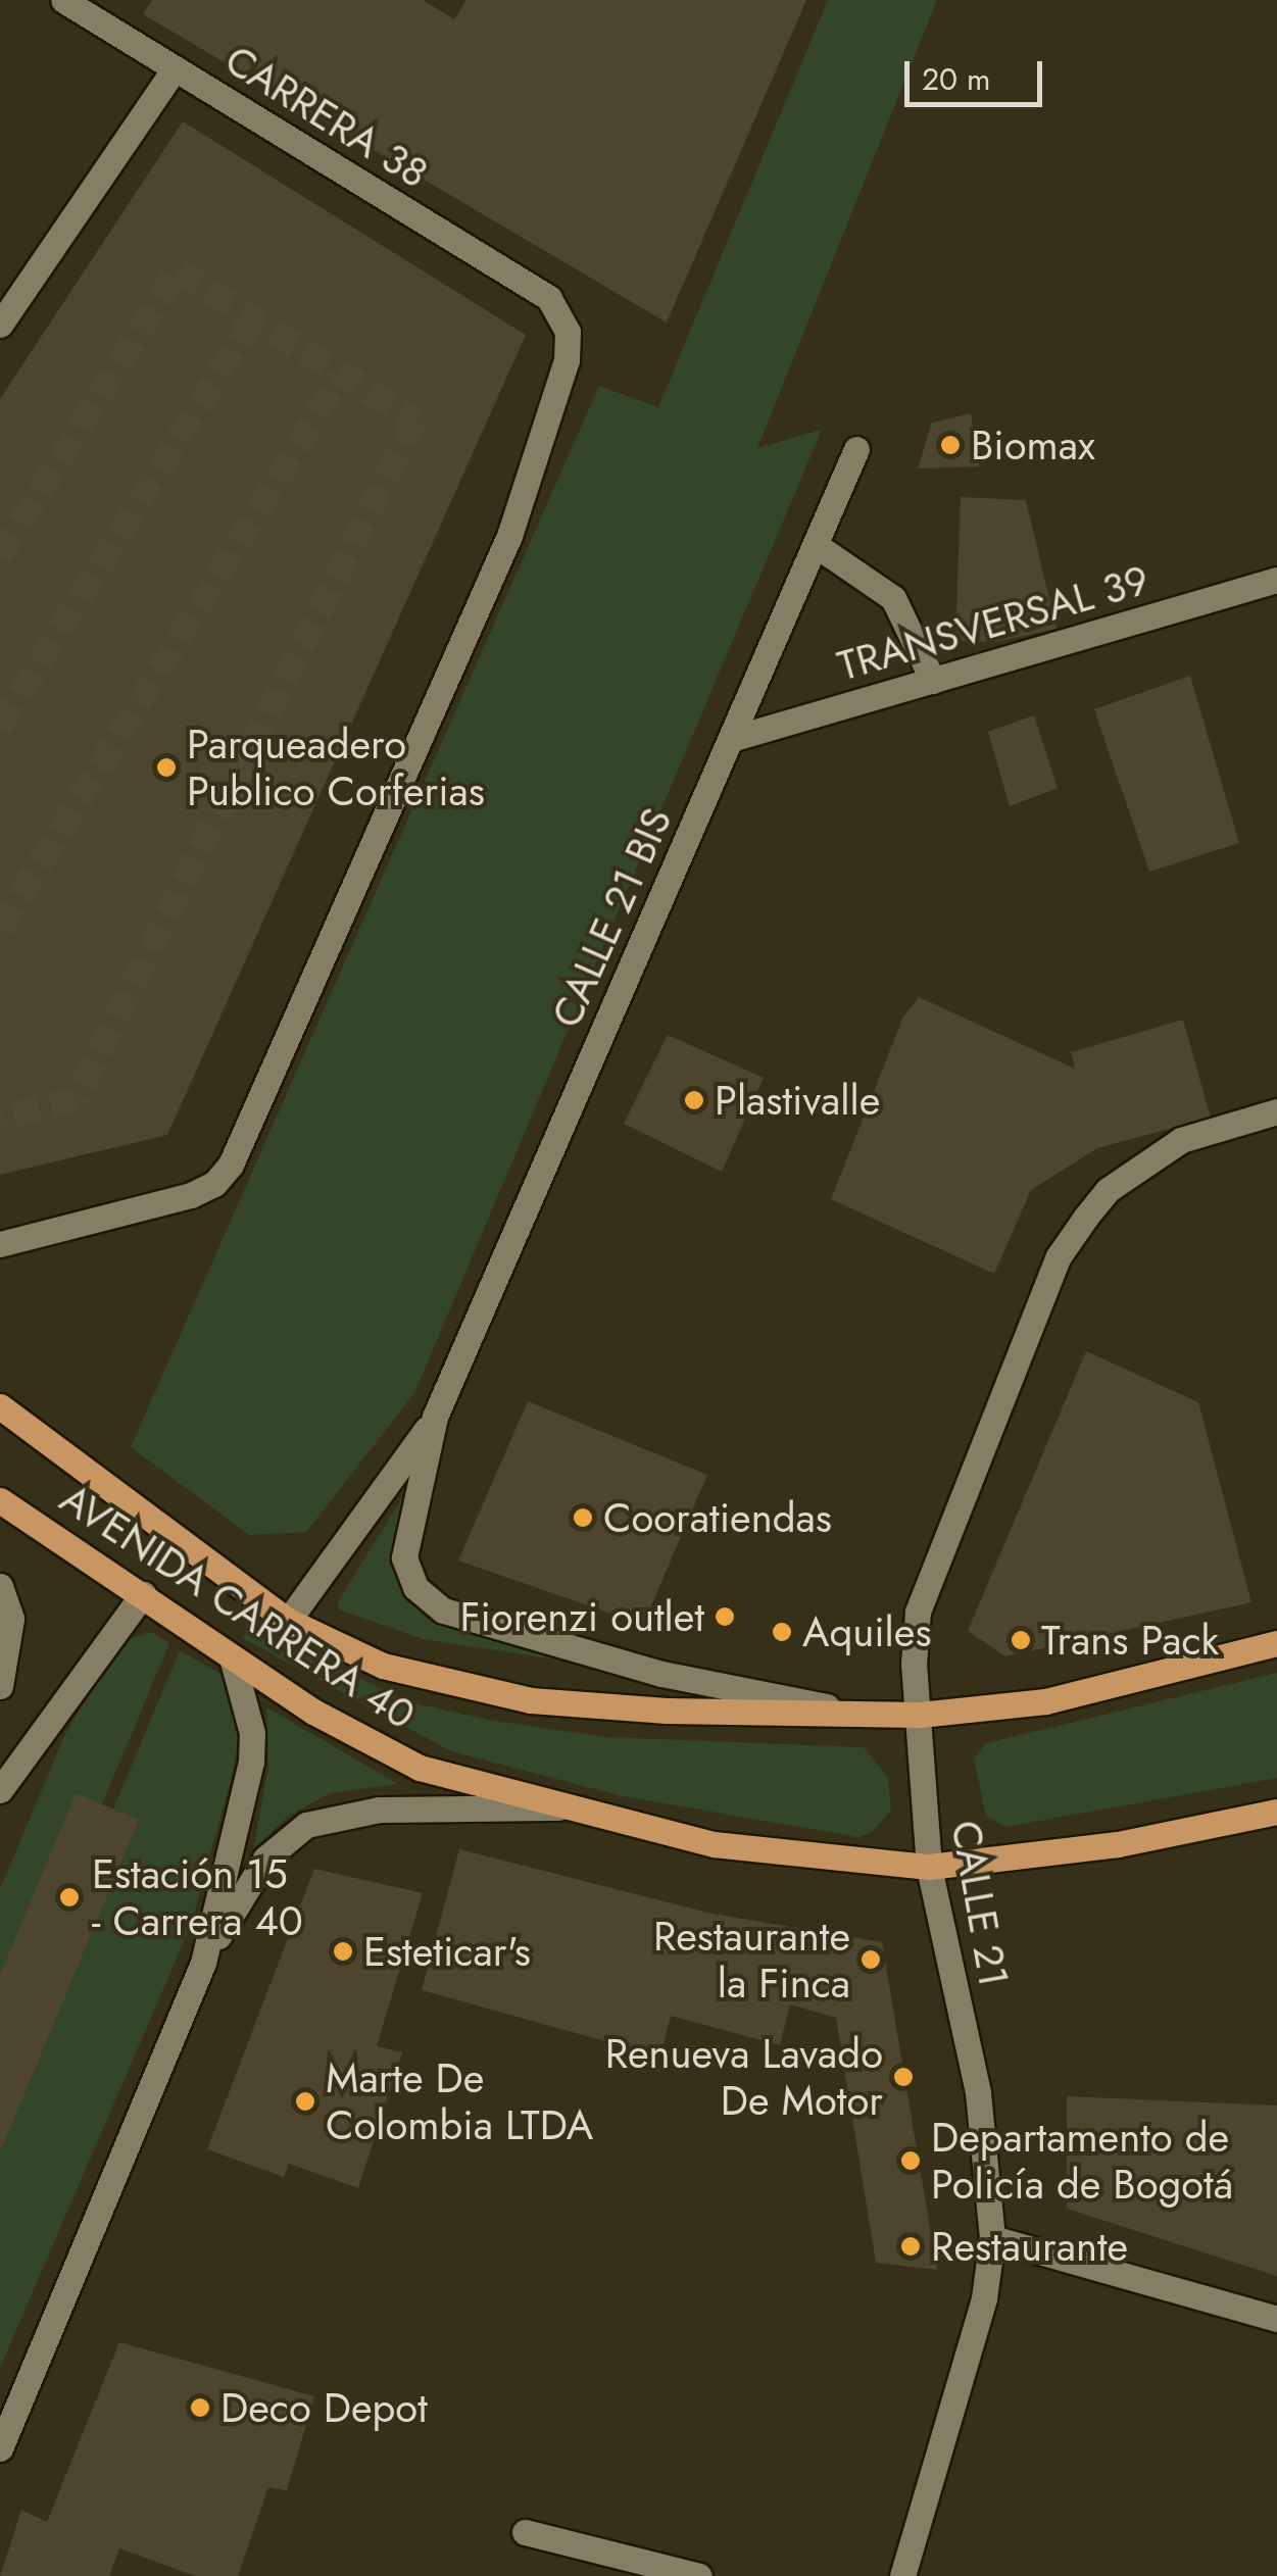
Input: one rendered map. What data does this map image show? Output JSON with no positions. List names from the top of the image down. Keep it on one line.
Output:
{"streets":{"main road":["AVENIDA CARRERA 40"],"street":["CARRERA 38","TRANSVERSAL 39","CALLE 21 BIS","CALLE 21"]},"crossings":[["TRANSVERSAL 39","CALLE 21 BIS"],["CALLE 21 BIS","AVENIDA CARRERA 40"],["AVENIDA CARRERA 40","CALLE 21"]],"places":["Biomax","Parqueadero Publico Corferias","Plastivalle","Cooratiendas","Fiorenzi outlet","Aquiles","Trans Pack","Estación 15 - Carrera 40","Esteticar's","Restaurante la Finca","Renueva Lavado De Motor","Marte De Colombia LTDA","Departamento de Policía de Bogotá","Restaurante","Deco Depot"],"scale_bar":"20 m"}
